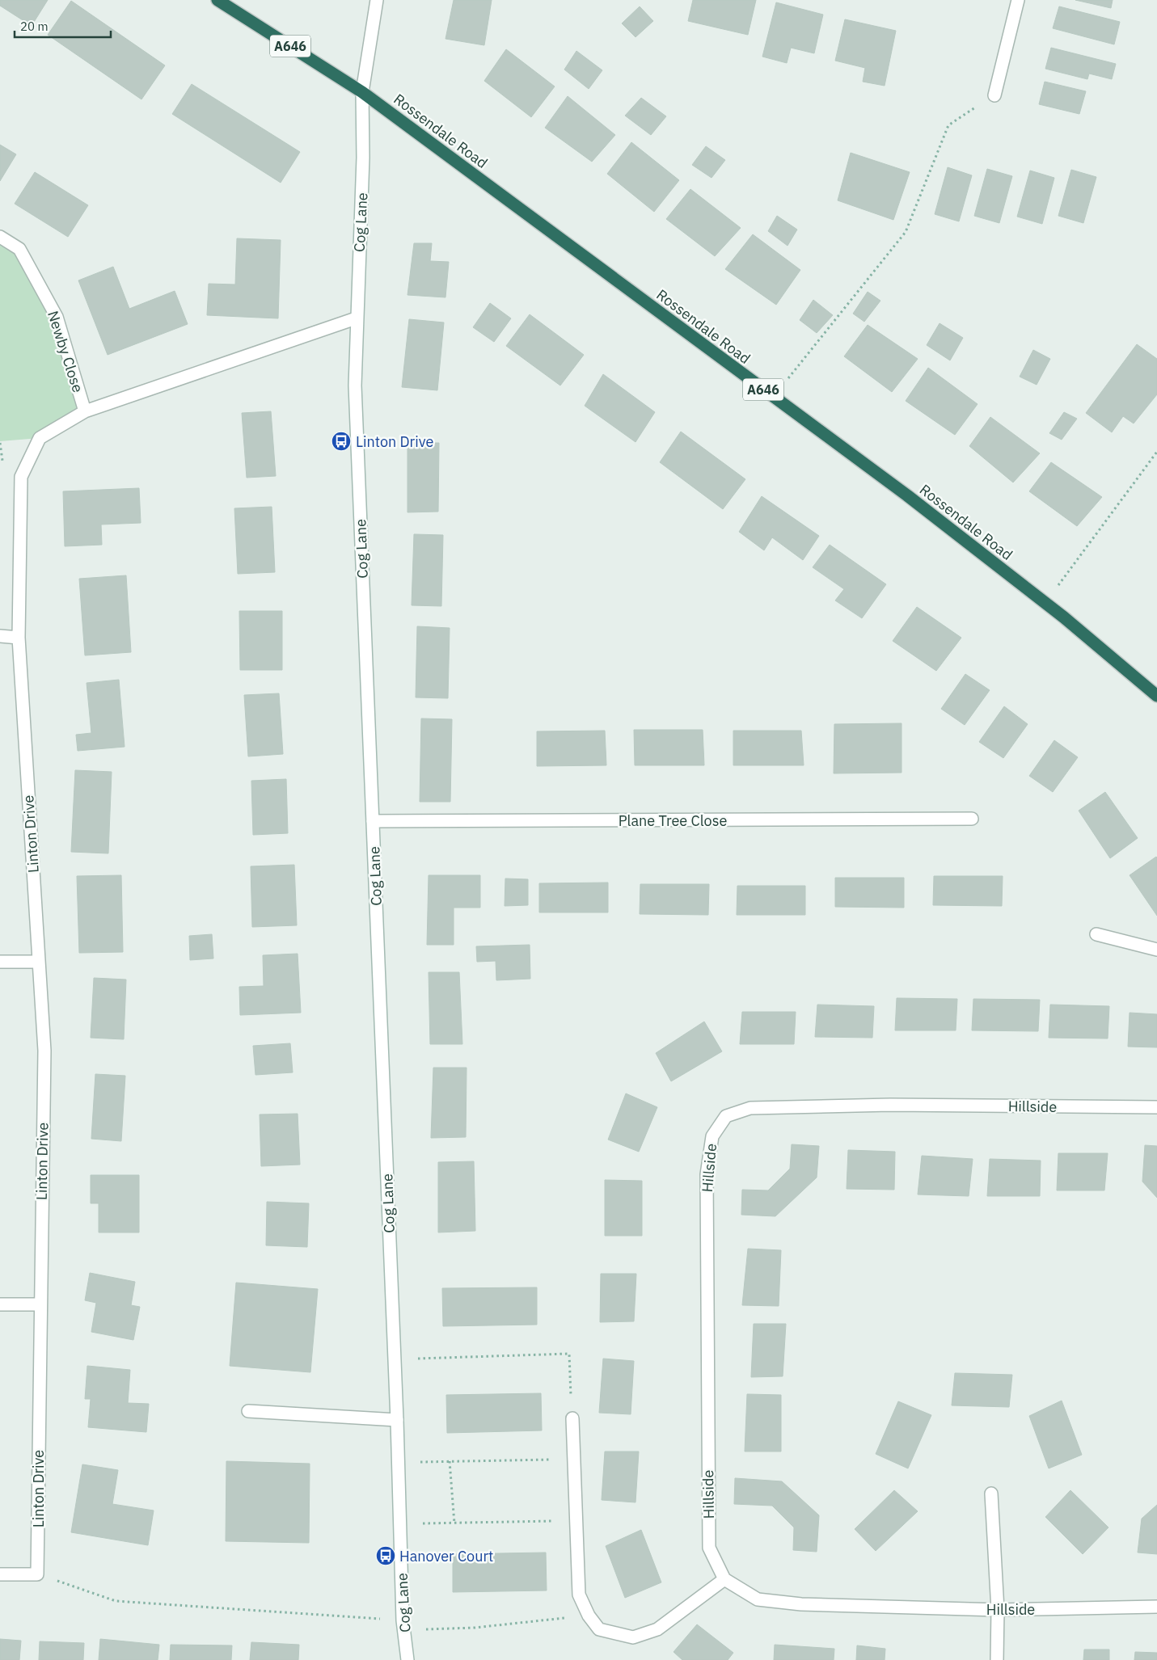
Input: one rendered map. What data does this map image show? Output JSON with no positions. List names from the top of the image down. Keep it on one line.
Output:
{"streets":{"highway":["A646","Rossendale Road"],"street":["Cog Lane","Newby Close","Plane Tree Close","Linton Drive","Hillside"]},"crossings":[["Rossendale Road","Cog Lane"],["Cog Lane","Plane Tree Close"],["Cog Lane","Linton Drive"],["Newby Close","Linton Drive"]],"places":{"bus stop":["Linton Drive","Hanover Court"]},"scale_bar":"20 m"}
